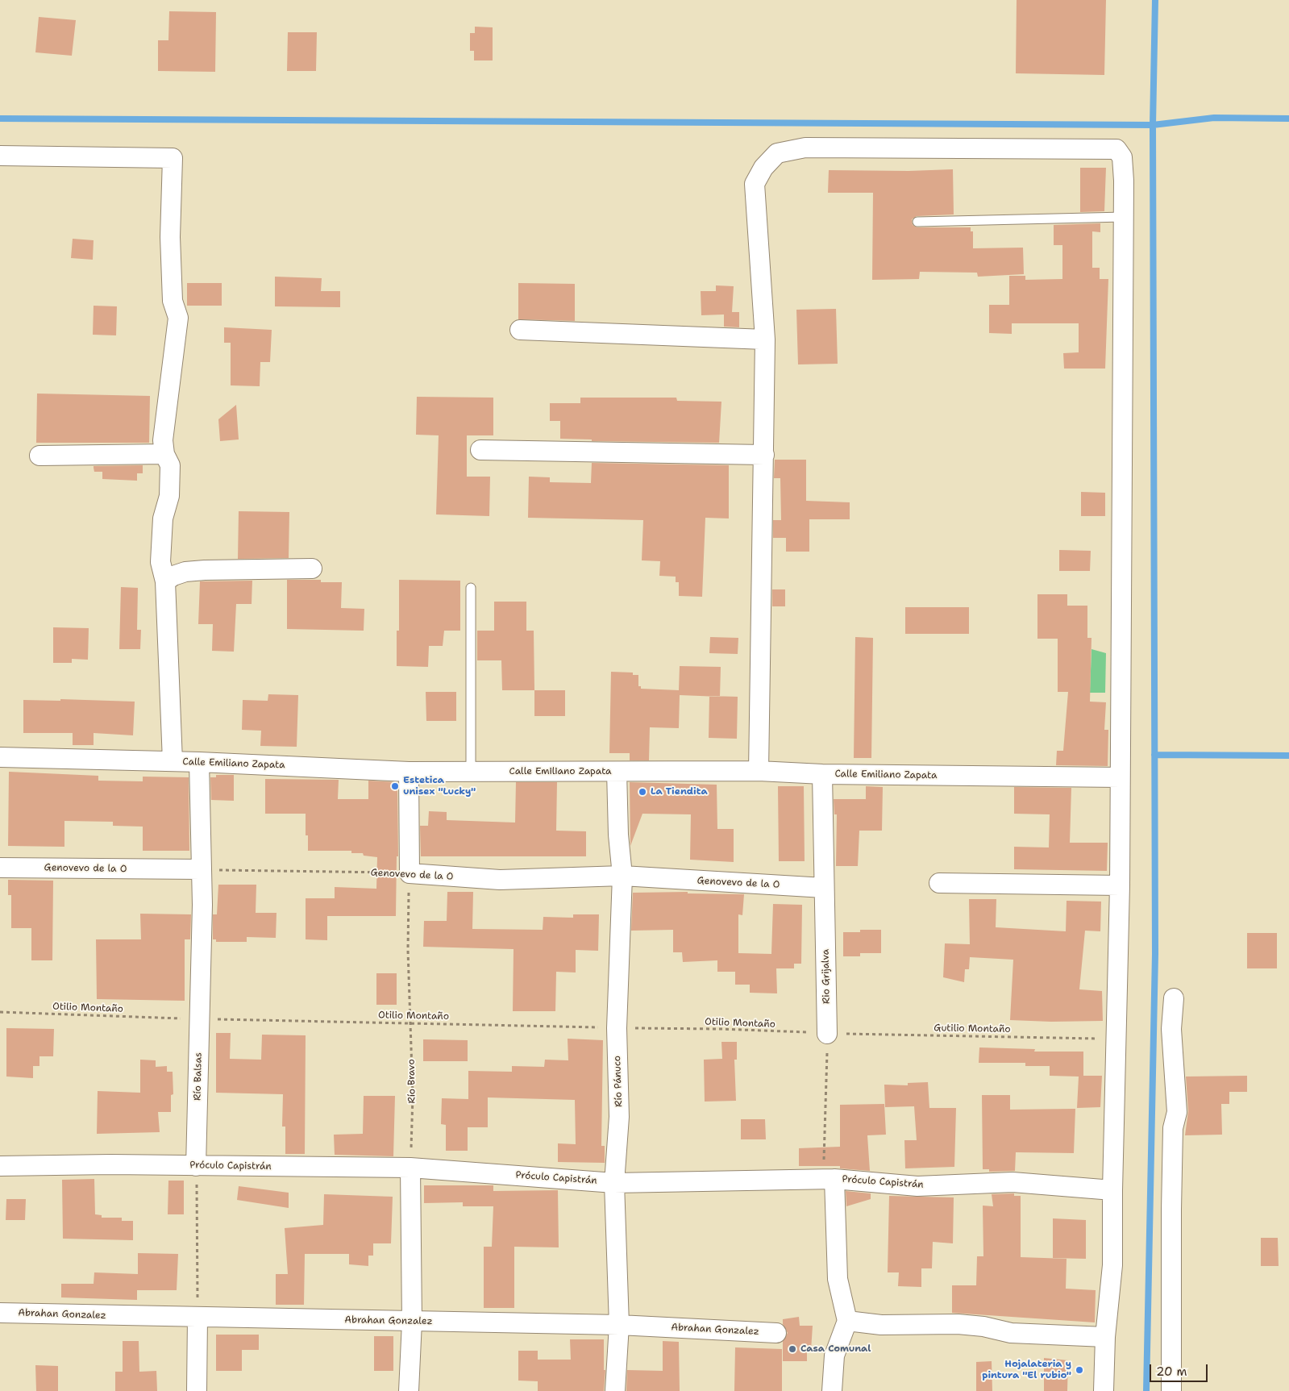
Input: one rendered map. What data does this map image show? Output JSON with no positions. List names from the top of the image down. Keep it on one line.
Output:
{"streets":{"street":["Calle Emiliano Zapata","Genovevo de la O","Rio Grijalva","Río Balsas","Río Pánuco","Próculo Capistrán","Abrahan Gonzalez"],"path":["Otilio Montaño","Gutilio Montaño","Río Bravo"]},"crossings":[["Calle Emiliano Zapata","Rio Grijalva"],["Calle Emiliano Zapata","Río Balsas"],["Calle Emiliano Zapata","Río Pánuco"],["Genovevo de la O","Rio Grijalva"],["Genovevo de la O","Río Balsas"],["Genovevo de la O","Río Bravo"],["Genovevo de la O","Río Pánuco"],["Rio Grijalva","Otilio Montaño"],["Rio Grijalva","Gutilio Montaño"],["Otilio Montaño","Gutilio Montaño"],["Otilio Montaño","Río Balsas"],["Otilio Montaño","Río Bravo"],["Otilio Montaño","Río Pánuco"],["Río Balsas","Próculo Capistrán"],["Río Bravo","Próculo Capistrán"],["Río Pánuco","Próculo Capistrán"],["Río Pánuco","Abrahan Gonzalez"]],"places":["Estetica unisex \"Lucky\"","La Tiendita","Casa Comunal","Hojalateria y pintura \"El rubio\""],"scale_bar":"20 m"}
